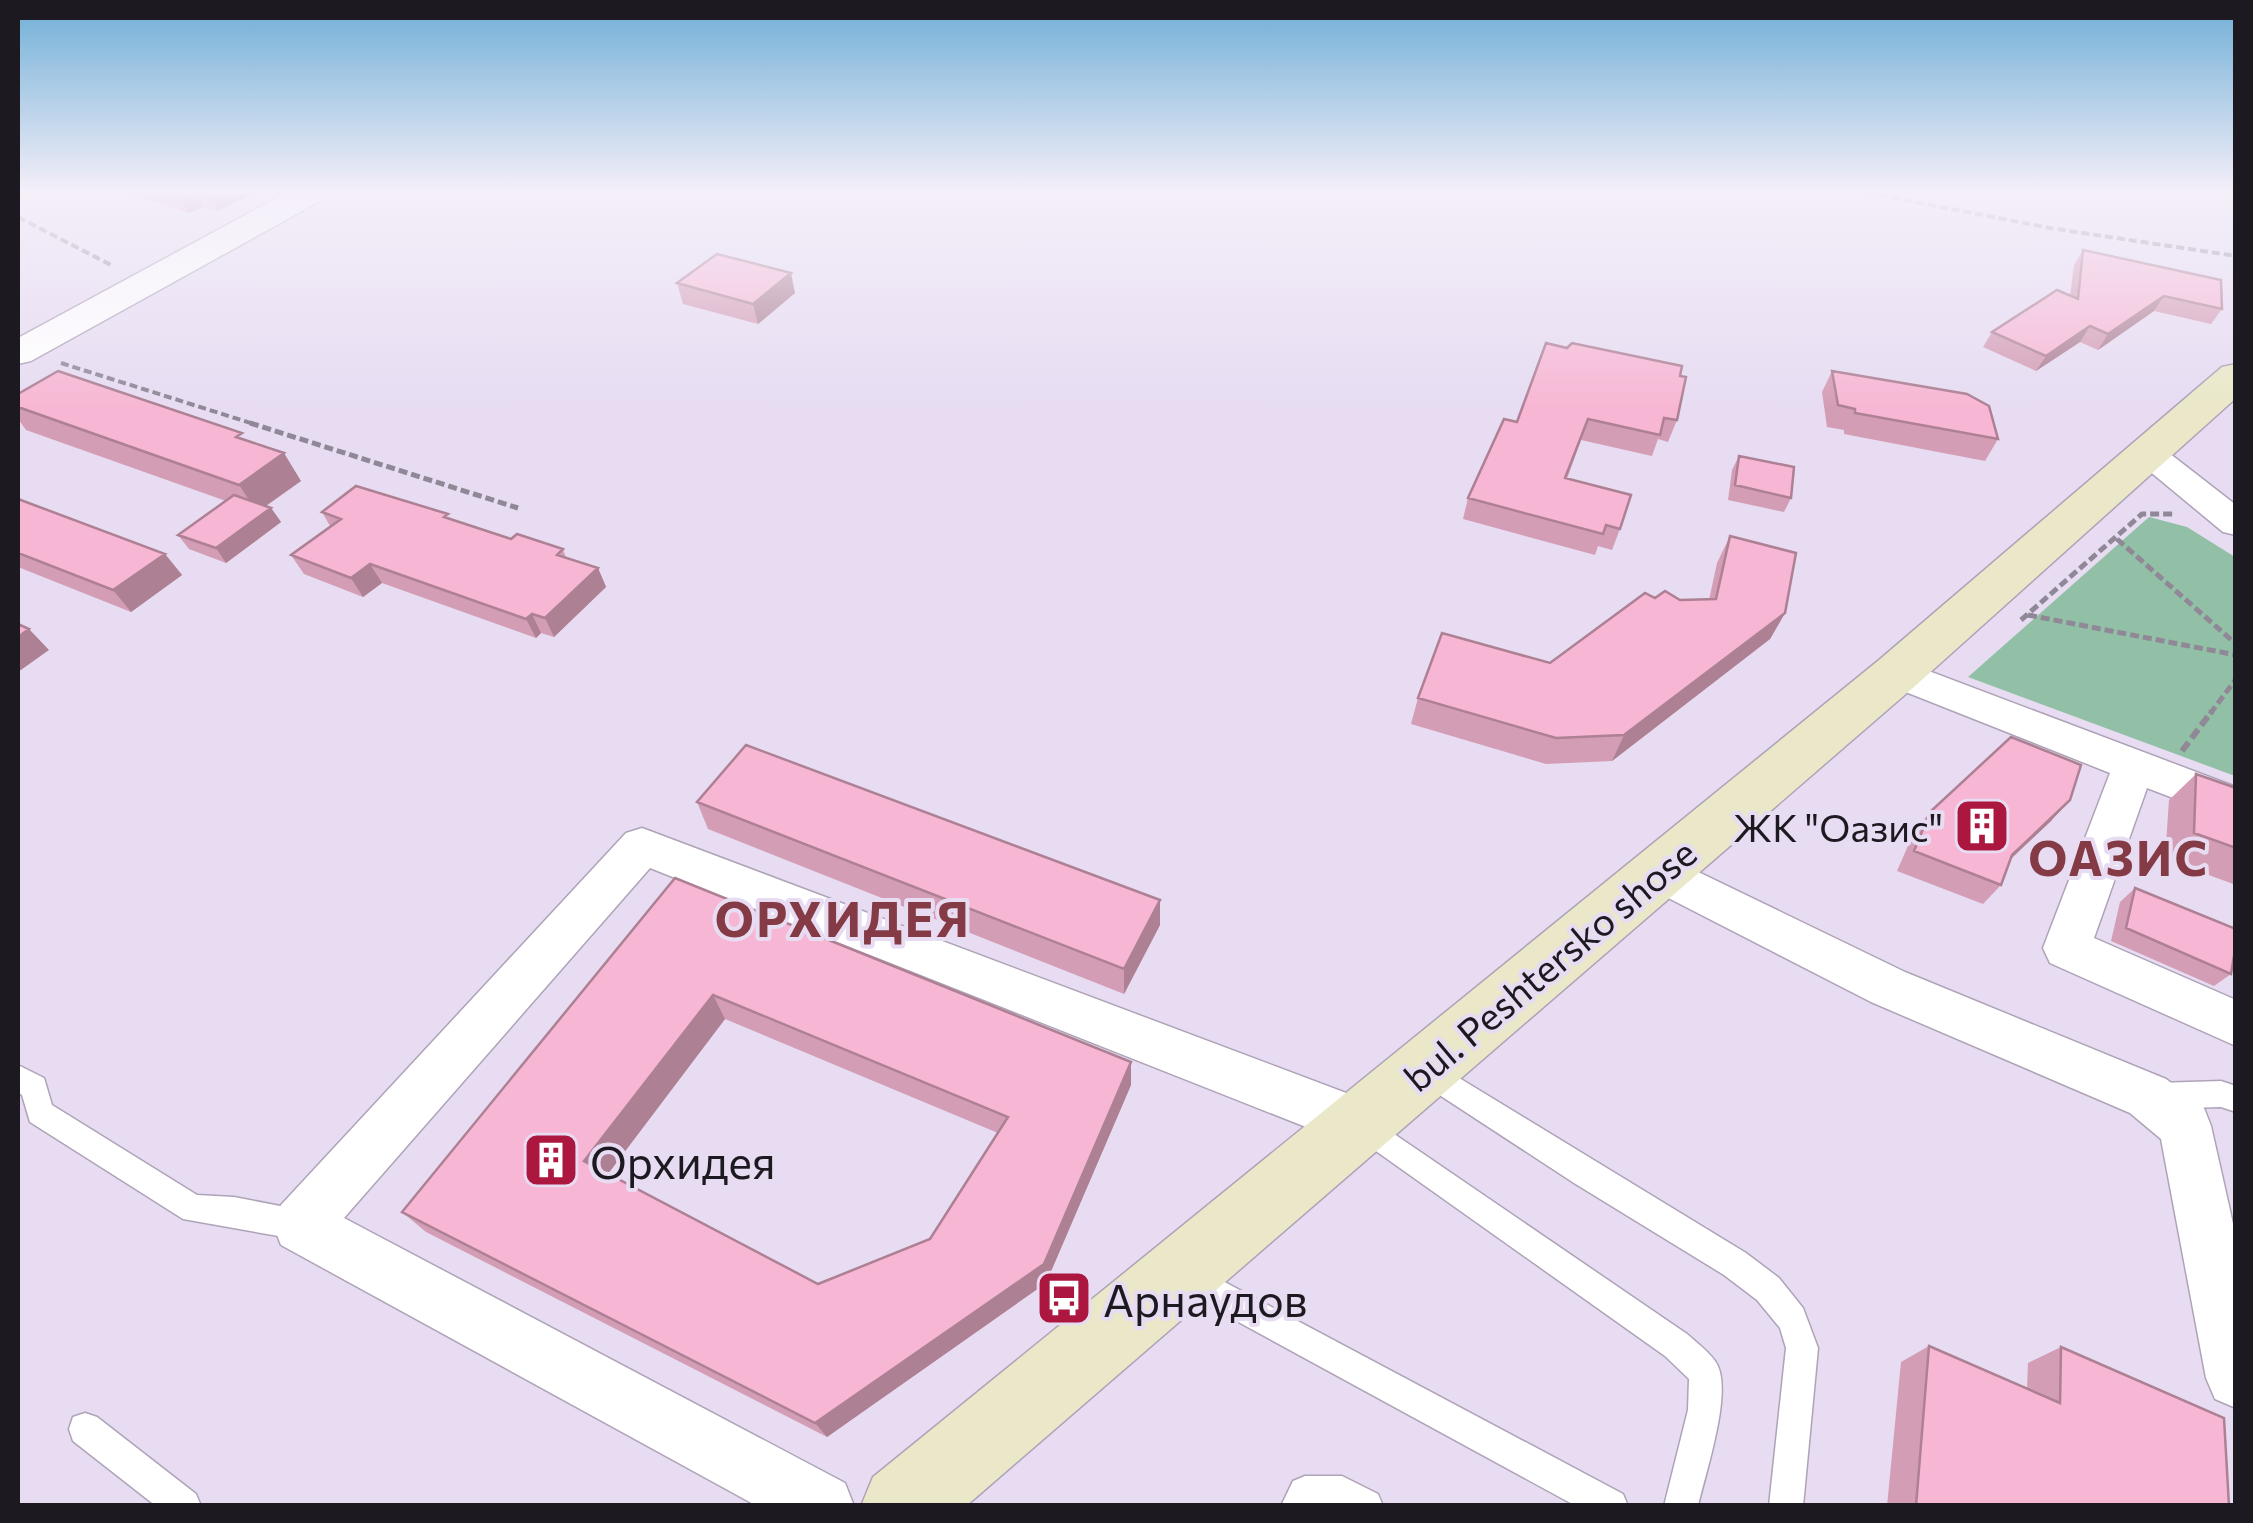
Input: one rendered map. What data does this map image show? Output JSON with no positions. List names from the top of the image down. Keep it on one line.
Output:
{"streets":{"main road":["bul. Peshtersko shose"]},"districts":["ОАЗИС","ОРХИДЕЯ"],"places":{"building":["ЖК \"Оазис\"","Орхидея"],"bus stop":["Арнаудов"]}}
